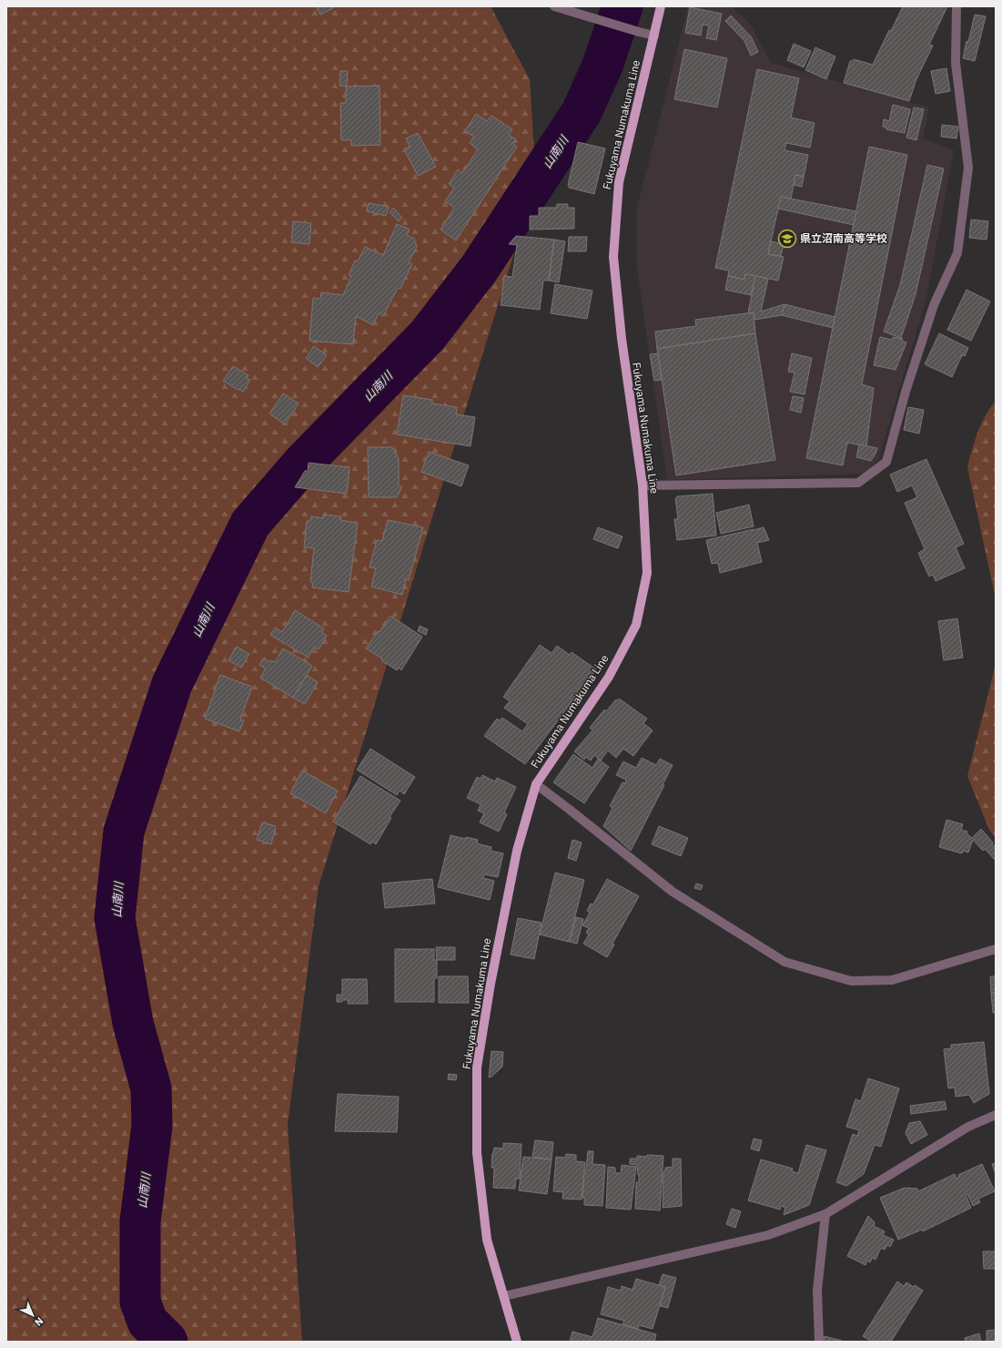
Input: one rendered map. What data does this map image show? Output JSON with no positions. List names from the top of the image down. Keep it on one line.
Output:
{"streets":{"main road":["Fukuyama Numakuma Line"]},"water":["山南川"],"places":{"school or university":["県立沼南高等学校"]},"north":"bottom right"}
